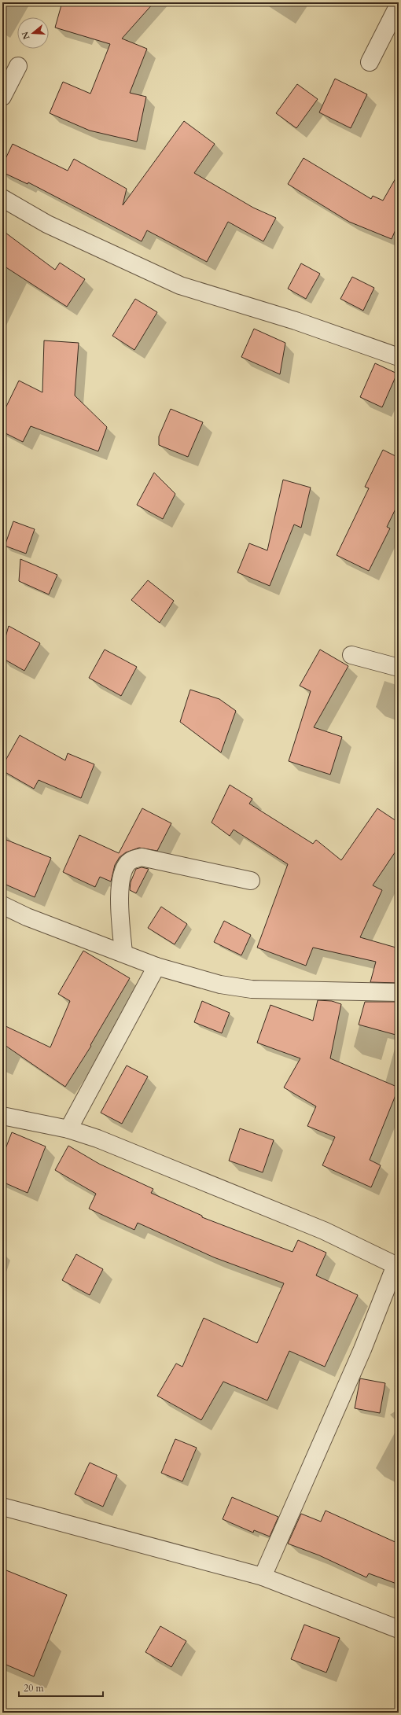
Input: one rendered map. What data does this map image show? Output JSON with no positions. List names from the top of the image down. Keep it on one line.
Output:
{"scale_bar":"20 m","north":"left"}
